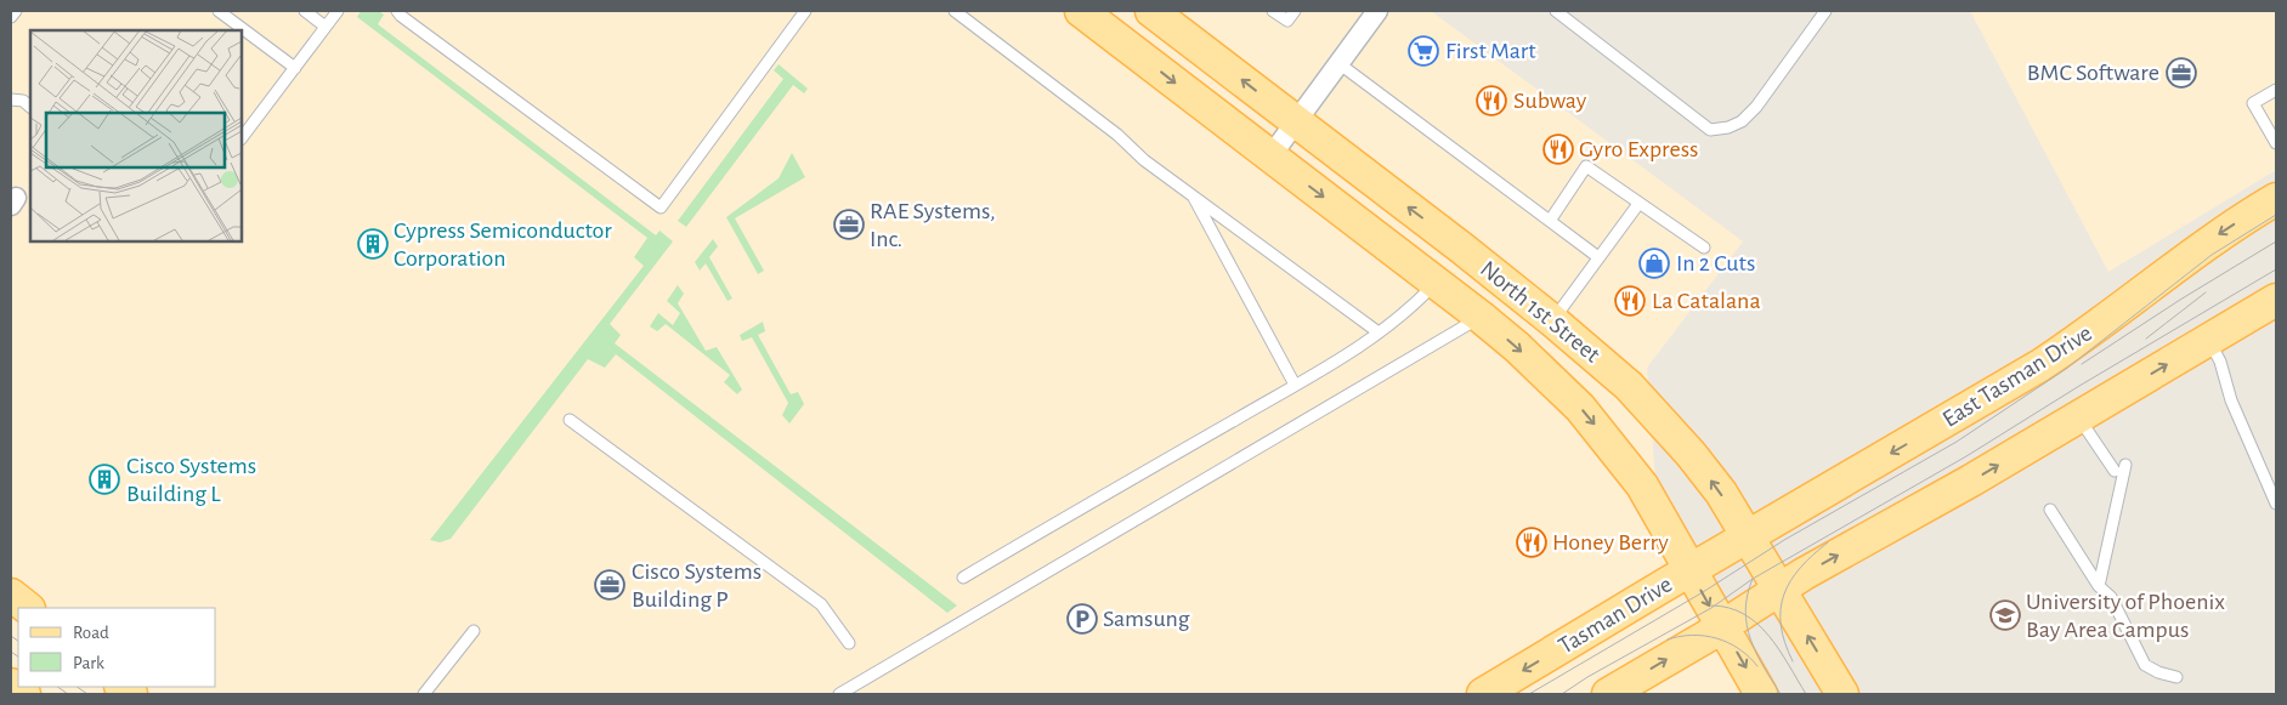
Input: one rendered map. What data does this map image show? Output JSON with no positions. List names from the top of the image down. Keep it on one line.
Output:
{"streets":{"main road":["North 1st Street","East Tasman Drive","Tasman Drive"]},"crossings":[["North 1st Street","East Tasman Drive"],["North 1st Street","Tasman Drive"],["East Tasman Drive","Tasman Drive"]],"places":{"supermarket":["First Mart"],"office":["BMC Software","RAE Systems, Inc.","Cisco Systems Building P"],"restaurant":["Subway","Gyro Express","La Catalana","Honey Berry"],"building":["Cypress Semiconductor Corporation","Cisco Systems Building L"],"shop":["In 2 Cuts"],"school or university":["University of Phoenix Bay Area Campus"],"parking":["Samsung"]},"legend":["Road","Park"]}
